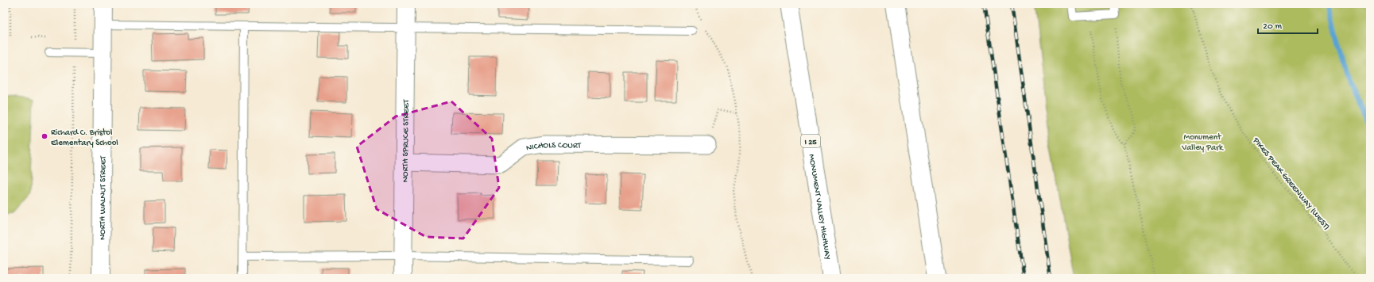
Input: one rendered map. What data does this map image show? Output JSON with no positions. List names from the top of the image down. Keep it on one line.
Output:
{"streets":{"main road":["NORTH SPRUCE STREET","I 25","NORTH WALNUT STREET","MONUMENT VALLEY HIGHWAY"],"street":["NICHOLS COURT"],"path":["PIKES PEAK GREENWAY (WEST)"]},"crossings":[["NORTH SPRUCE STREET","NICHOLS COURT"]],"parks":["Monument Valley Park"],"places":["Richard C. Bristol Elementary School"],"scale_bar":"20 m"}
